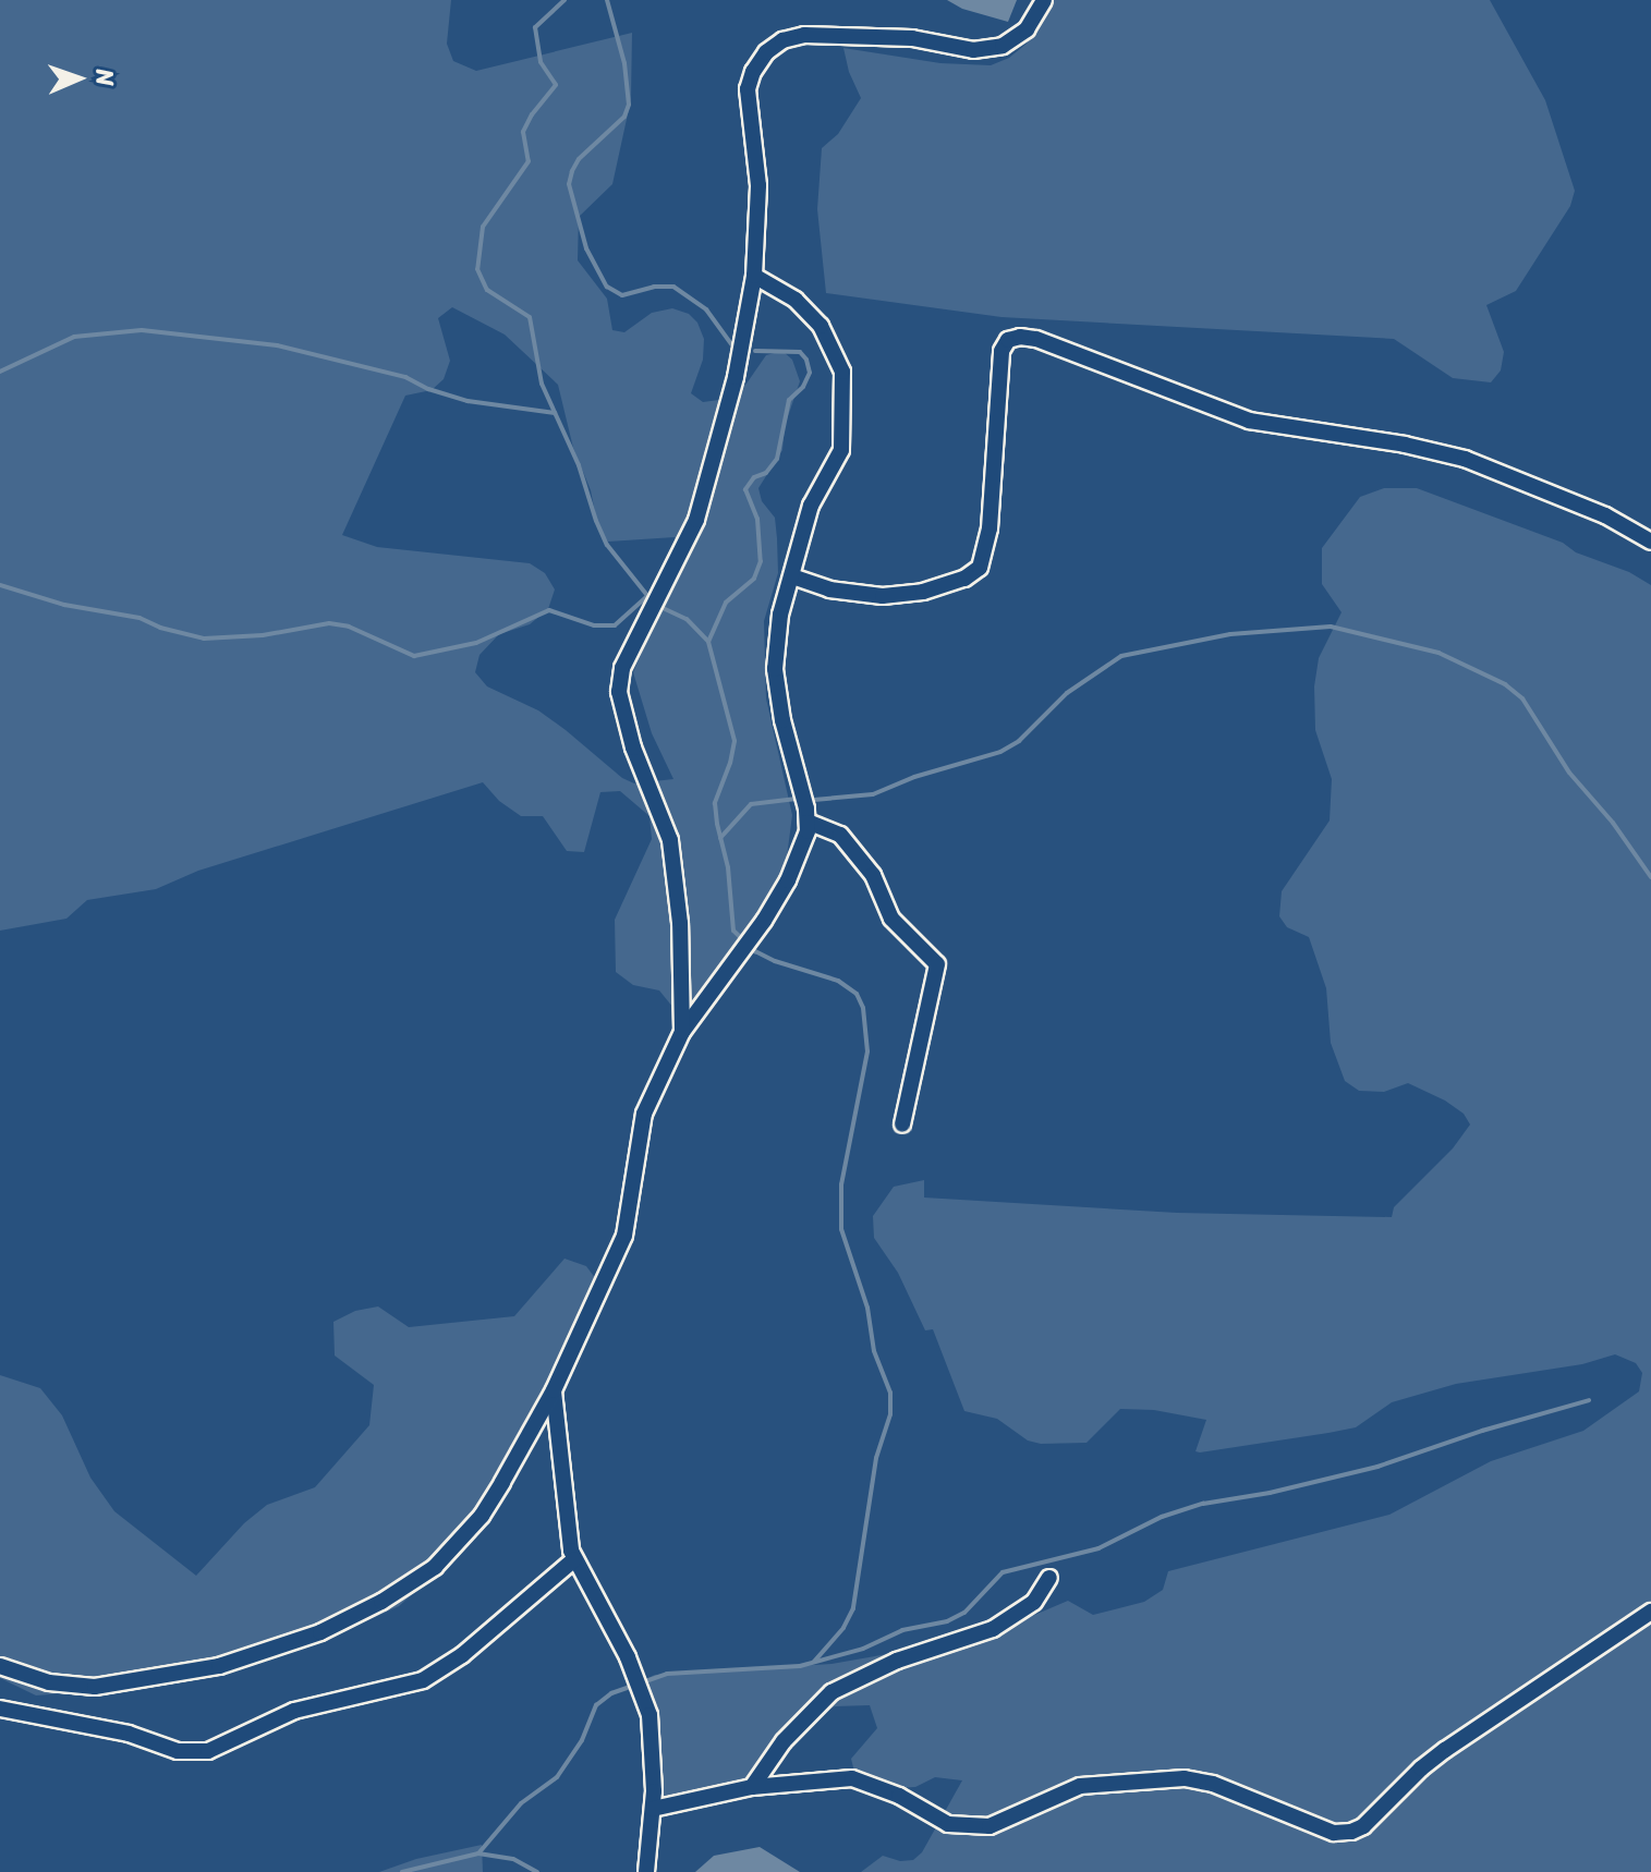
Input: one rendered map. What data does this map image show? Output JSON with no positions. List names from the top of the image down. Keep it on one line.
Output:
{"north":"right"}
